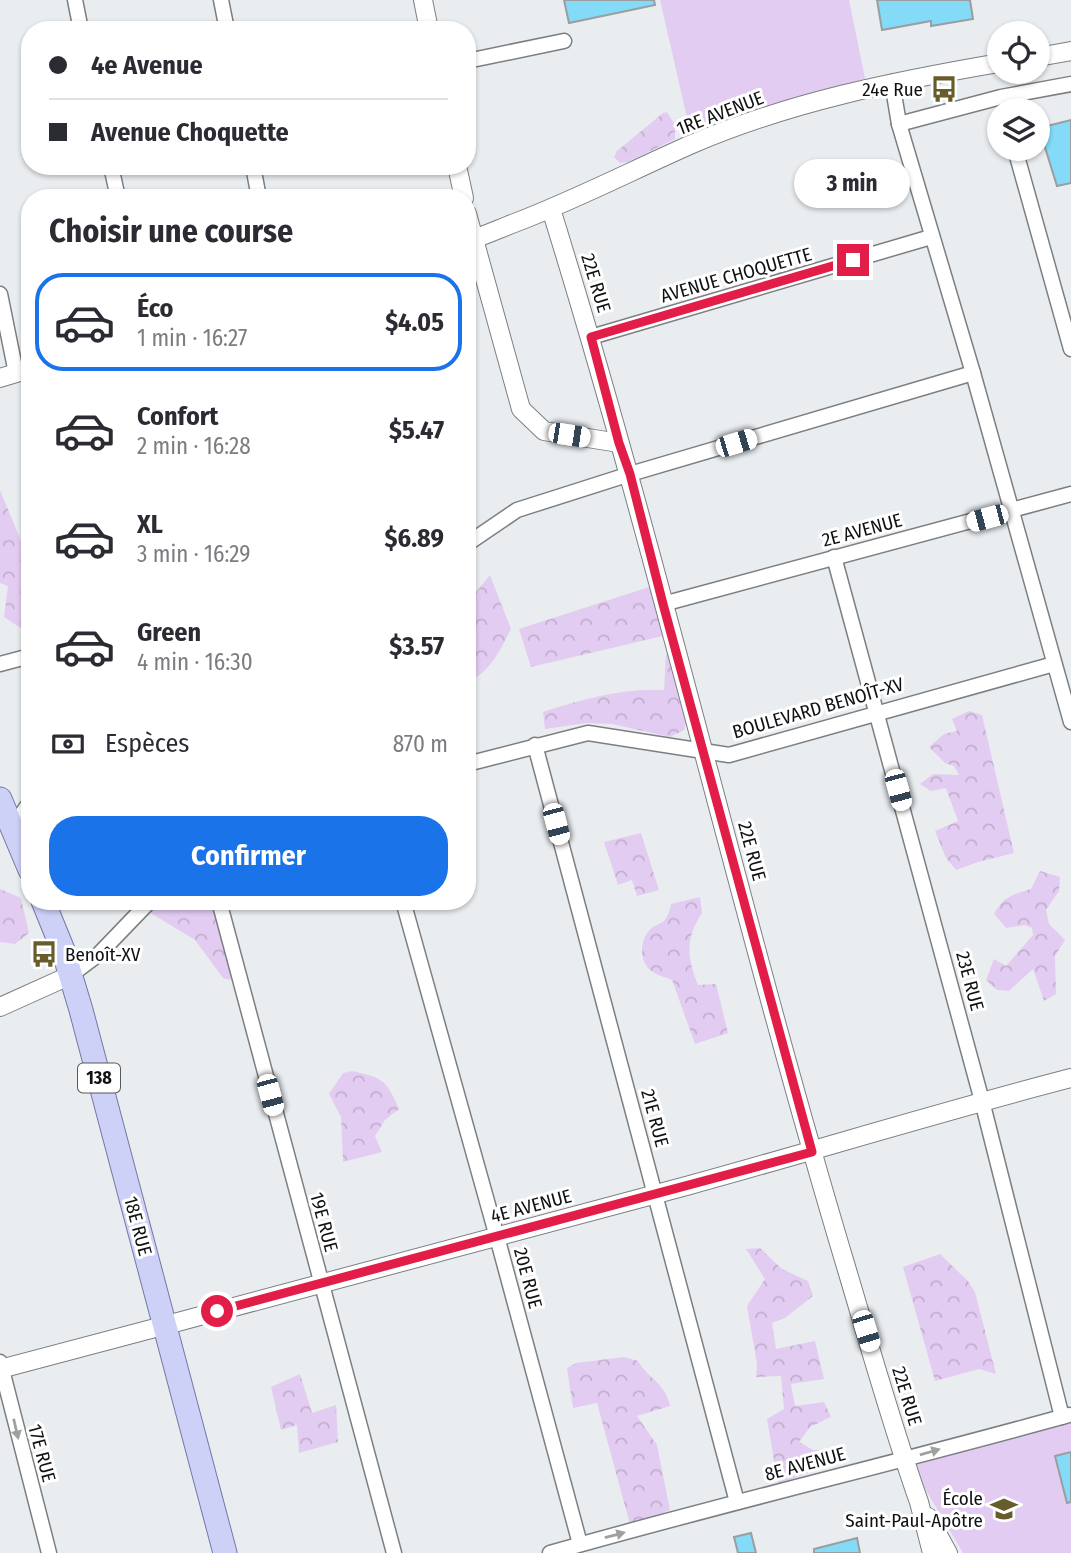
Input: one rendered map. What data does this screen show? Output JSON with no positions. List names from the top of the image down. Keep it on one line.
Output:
{"streets":{"main road":["138","18E RUE"],"street":["1RE AVENUE","AVENUE CHOQUETTE","22E RUE","2E AVENUE","BOULEVARD BENOÎT-XV","23E RUE","21E RUE","4E AVENUE","19E RUE","20E RUE","17E RUE","8E AVENUE"]},"crossings":[["1RE AVENUE","22E RUE"],["AVENUE CHOQUETTE","22E RUE"],["22E RUE","2E AVENUE"],["22E RUE","BOULEVARD BENOÎT-XV"],["22E RUE","4E AVENUE"],["22E RUE","8E AVENUE"],["2E AVENUE","23E RUE"],["BOULEVARD BENOÎT-XV","23E RUE"],["BOULEVARD BENOÎT-XV","21E RUE"],["23E RUE","4E AVENUE"],["23E RUE","8E AVENUE"],["21E RUE","4E AVENUE"],["21E RUE","8E AVENUE"],["4E AVENUE","19E RUE"],["4E AVENUE","18E RUE"],["4E AVENUE","20E RUE"],["4E AVENUE","17E RUE"],["20E RUE","8E AVENUE"]],"one_way":["17E RUE","8E AVENUE"],"places":{"bus stop":["24e Rue","Benoît-XV"],"school or university":["École Saint-Paul-Apôtre"]},"page":{"banner":["4e Avenue","Avenue Choquette"],"bubble":"3 min","heading":"Choisir une course","list":[{"name":"Éco","note":"1 min · 16:27","value":"$4.05"},{"name":"Confort","note":"2 min · 16:28","value":"$5.47"},{"name":"XL","note":"3 min · 16:29","value":"$6.89"},{"name":"Green","note":"4 min · 16:30","value":"$3.57"}],"pay":["Espèces","870 m"],"buttons":"Confirmer"}}
